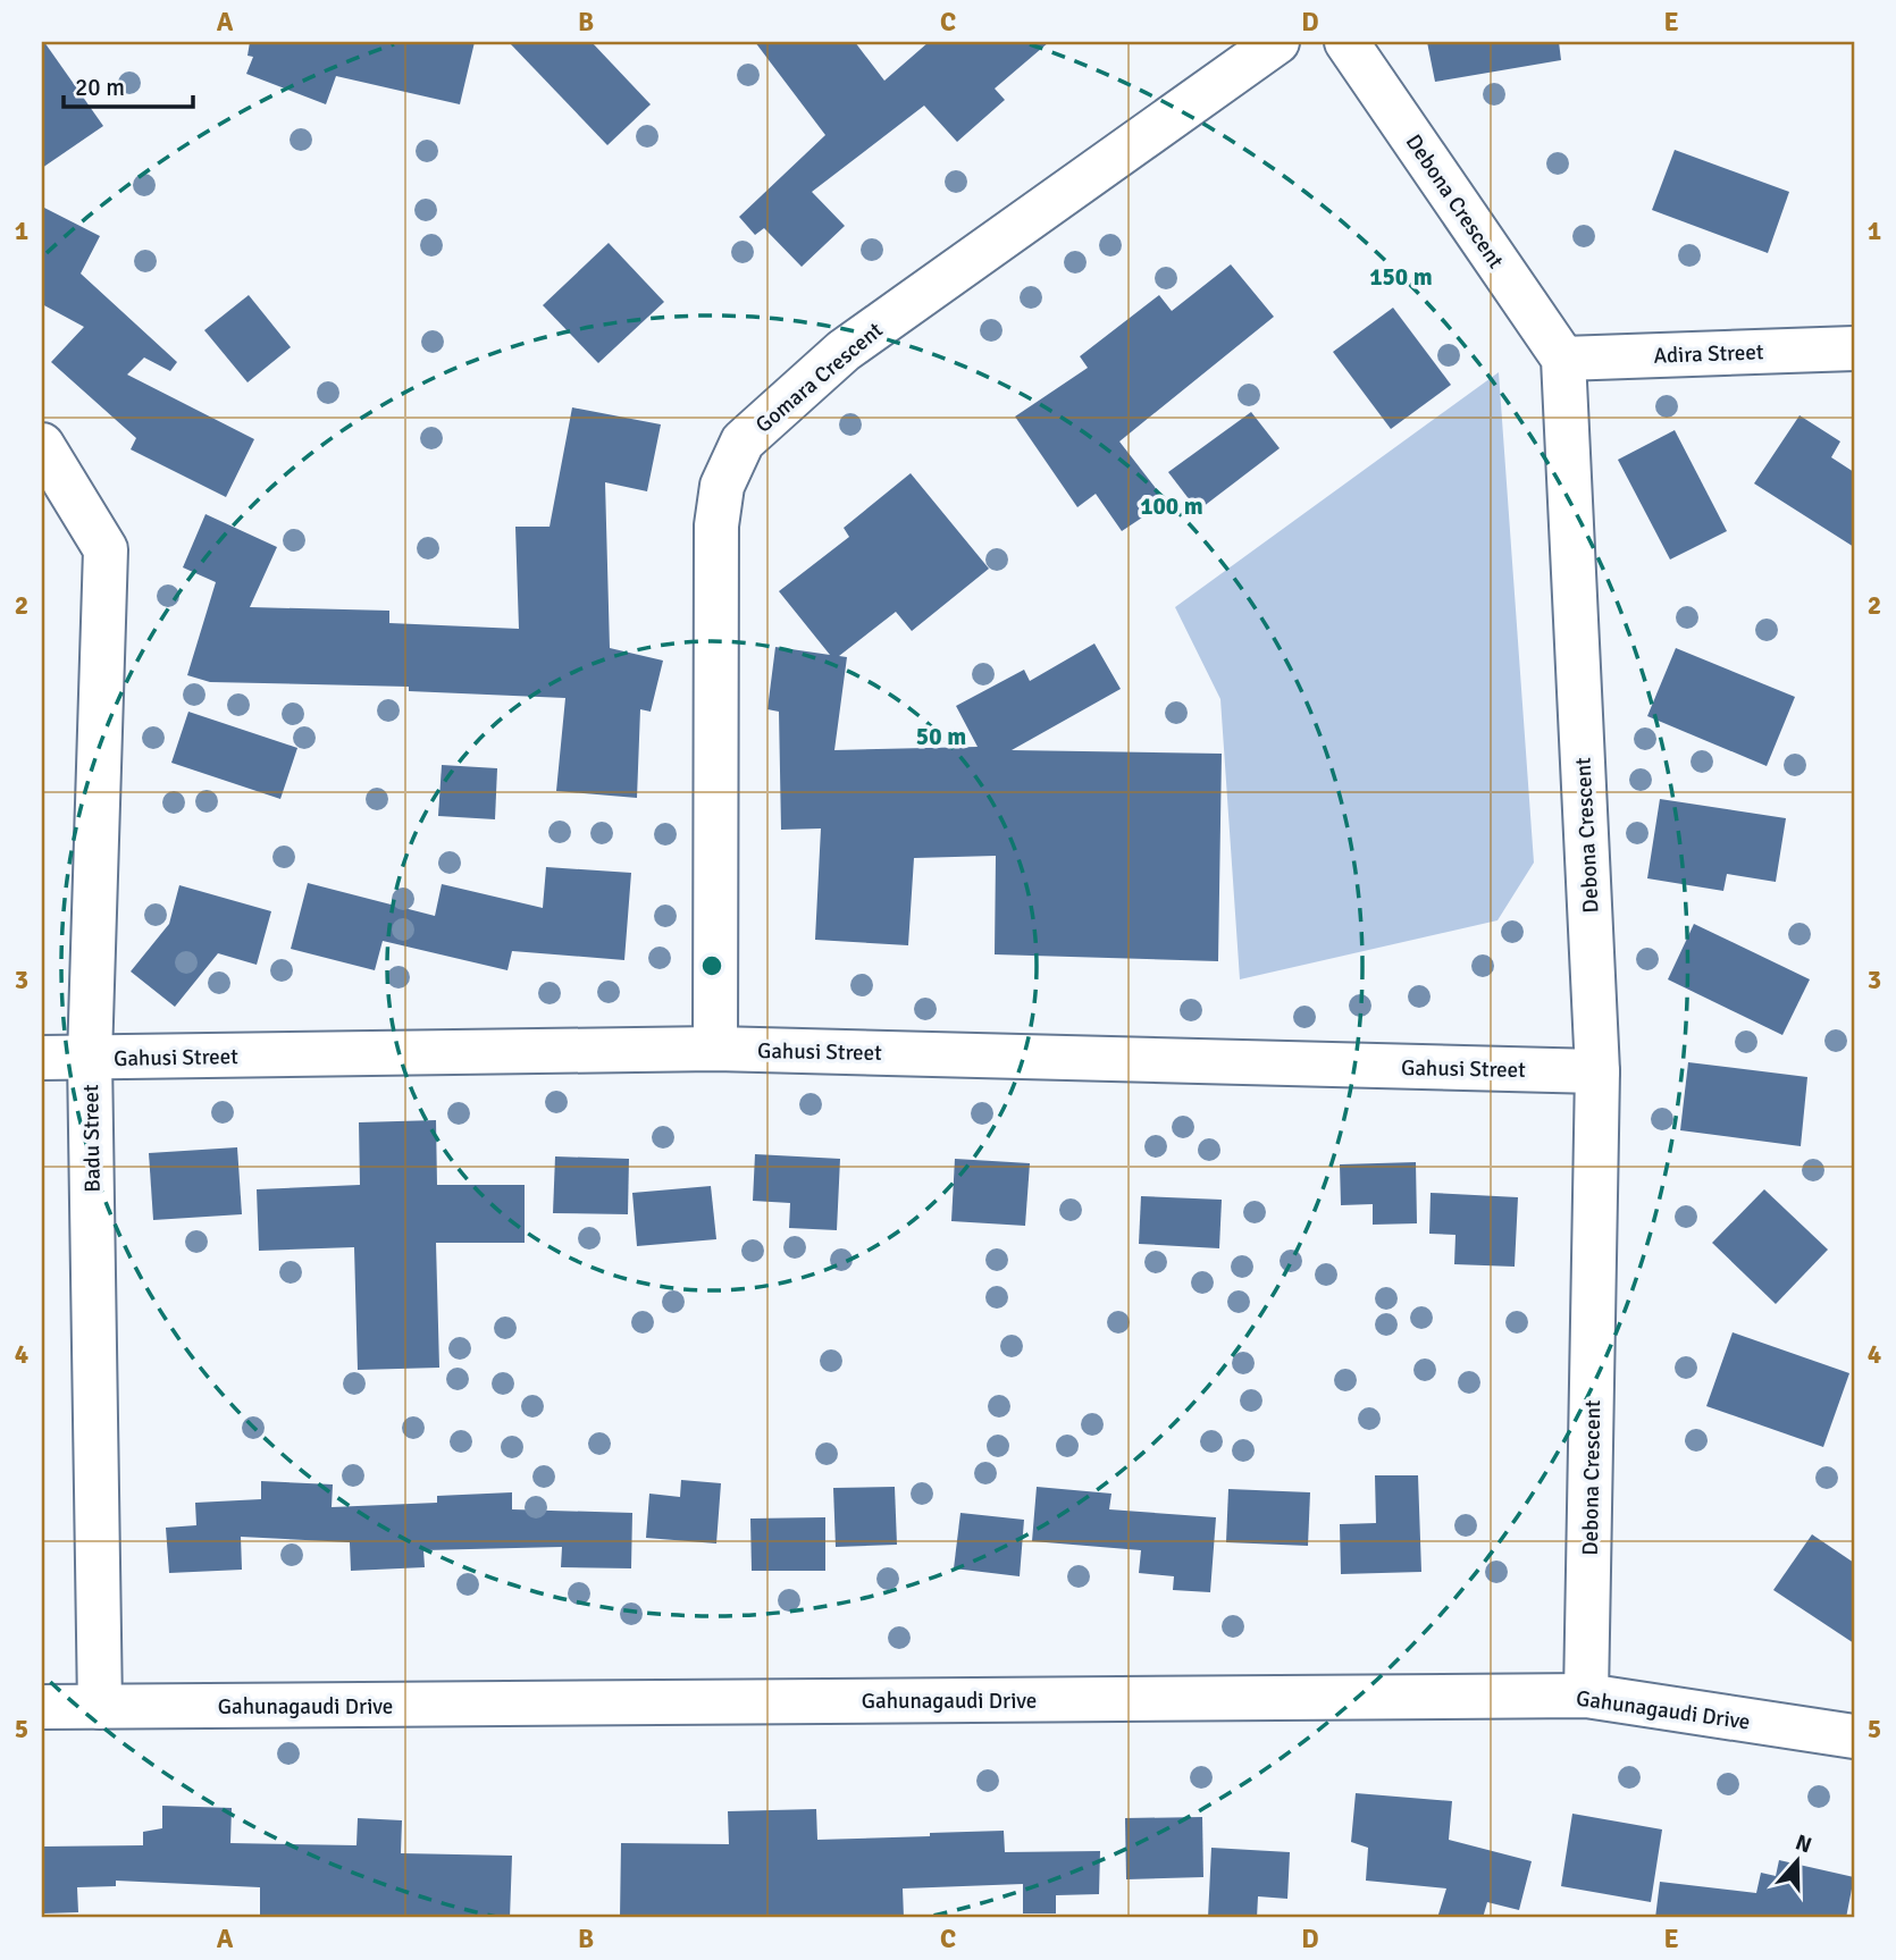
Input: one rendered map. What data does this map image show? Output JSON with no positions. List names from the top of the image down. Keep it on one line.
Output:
{"streets":{"street":["Debona Crescent","Adira Street","Gomara Crescent","Gahusi Street","Badu Street","Gahunagaudi Drive"]},"crossings":[["Debona Crescent","Adira Street"],["Debona Crescent","Gahusi Street"],["Debona Crescent","Gahunagaudi Drive"],["Gomara Crescent","Gahusi Street"],["Gahusi Street","Badu Street"],["Badu Street","Gahunagaudi Drive"]],"scale_bar":"20 m","north":"top","grid":{"columns":["A","B","C","D","E"],"rows":["1","2","3","4","5"]},"rings":["150 m","100 m","50 m"]}
